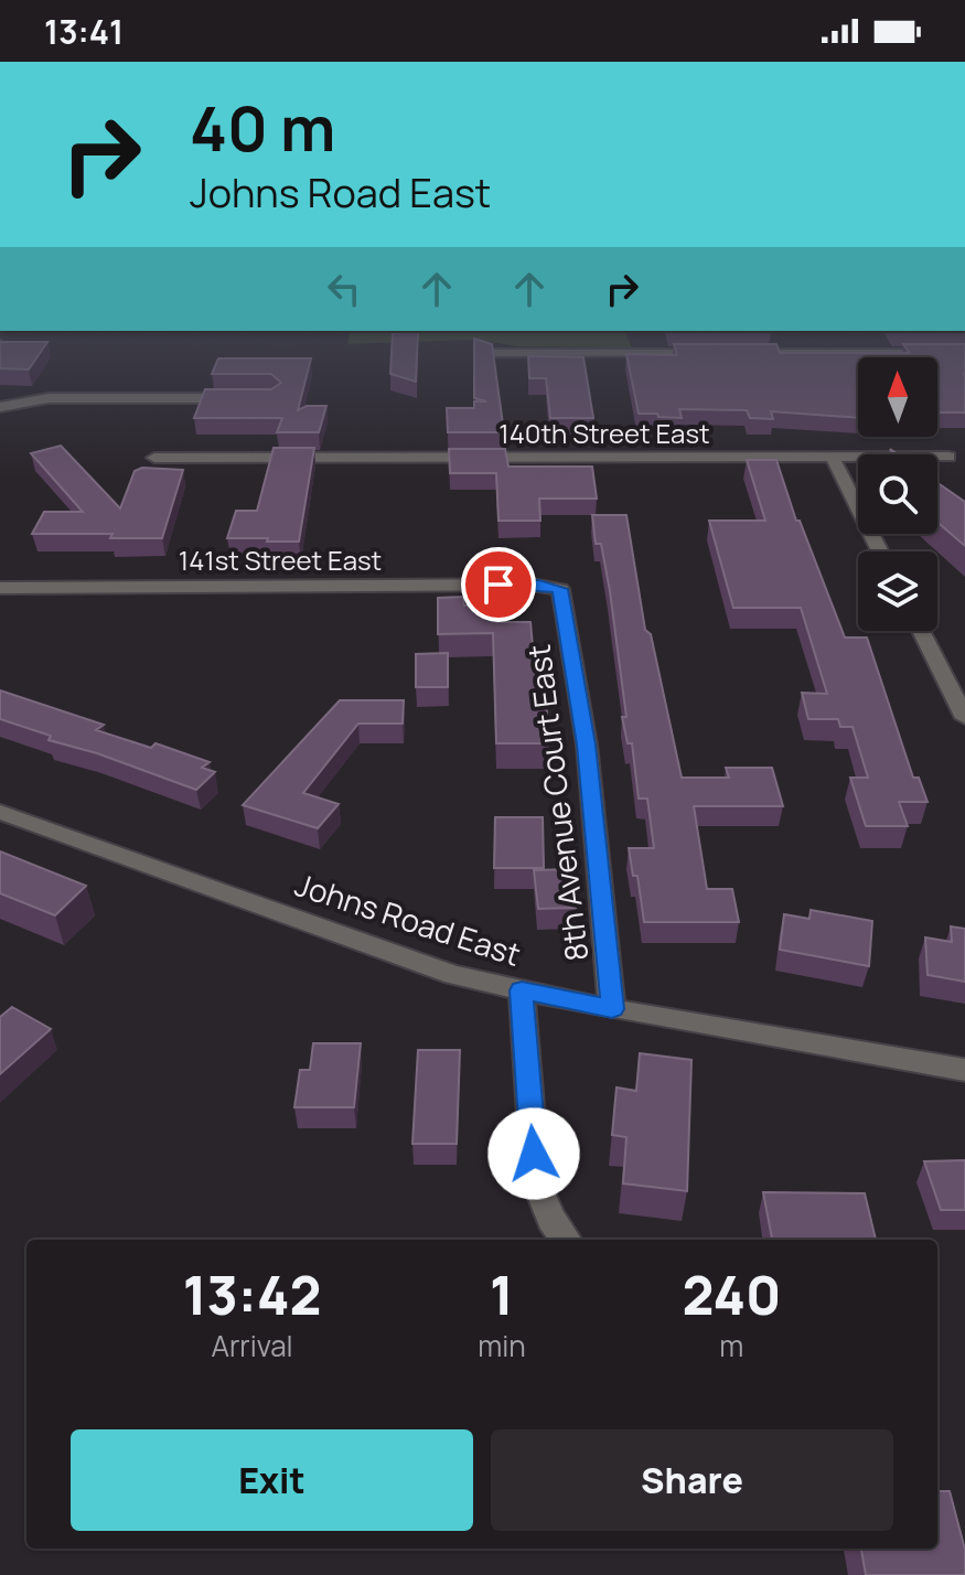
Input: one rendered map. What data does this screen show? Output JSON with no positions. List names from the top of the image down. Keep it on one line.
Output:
{"streets":{"street":["140th Street East","141st Street East","8th Avenue Court East","Johns Road East"]},"crossings":[["141st Street East","8th Avenue Court East"],["8th Avenue Court East","Johns Road East"]],"north":"top","page":{"status":"13:41","turn":["40 m","Johns Road East"],"eta":["13:42","Arrival","1","min","240","m"],"buttons":["Exit","Share"]}}
